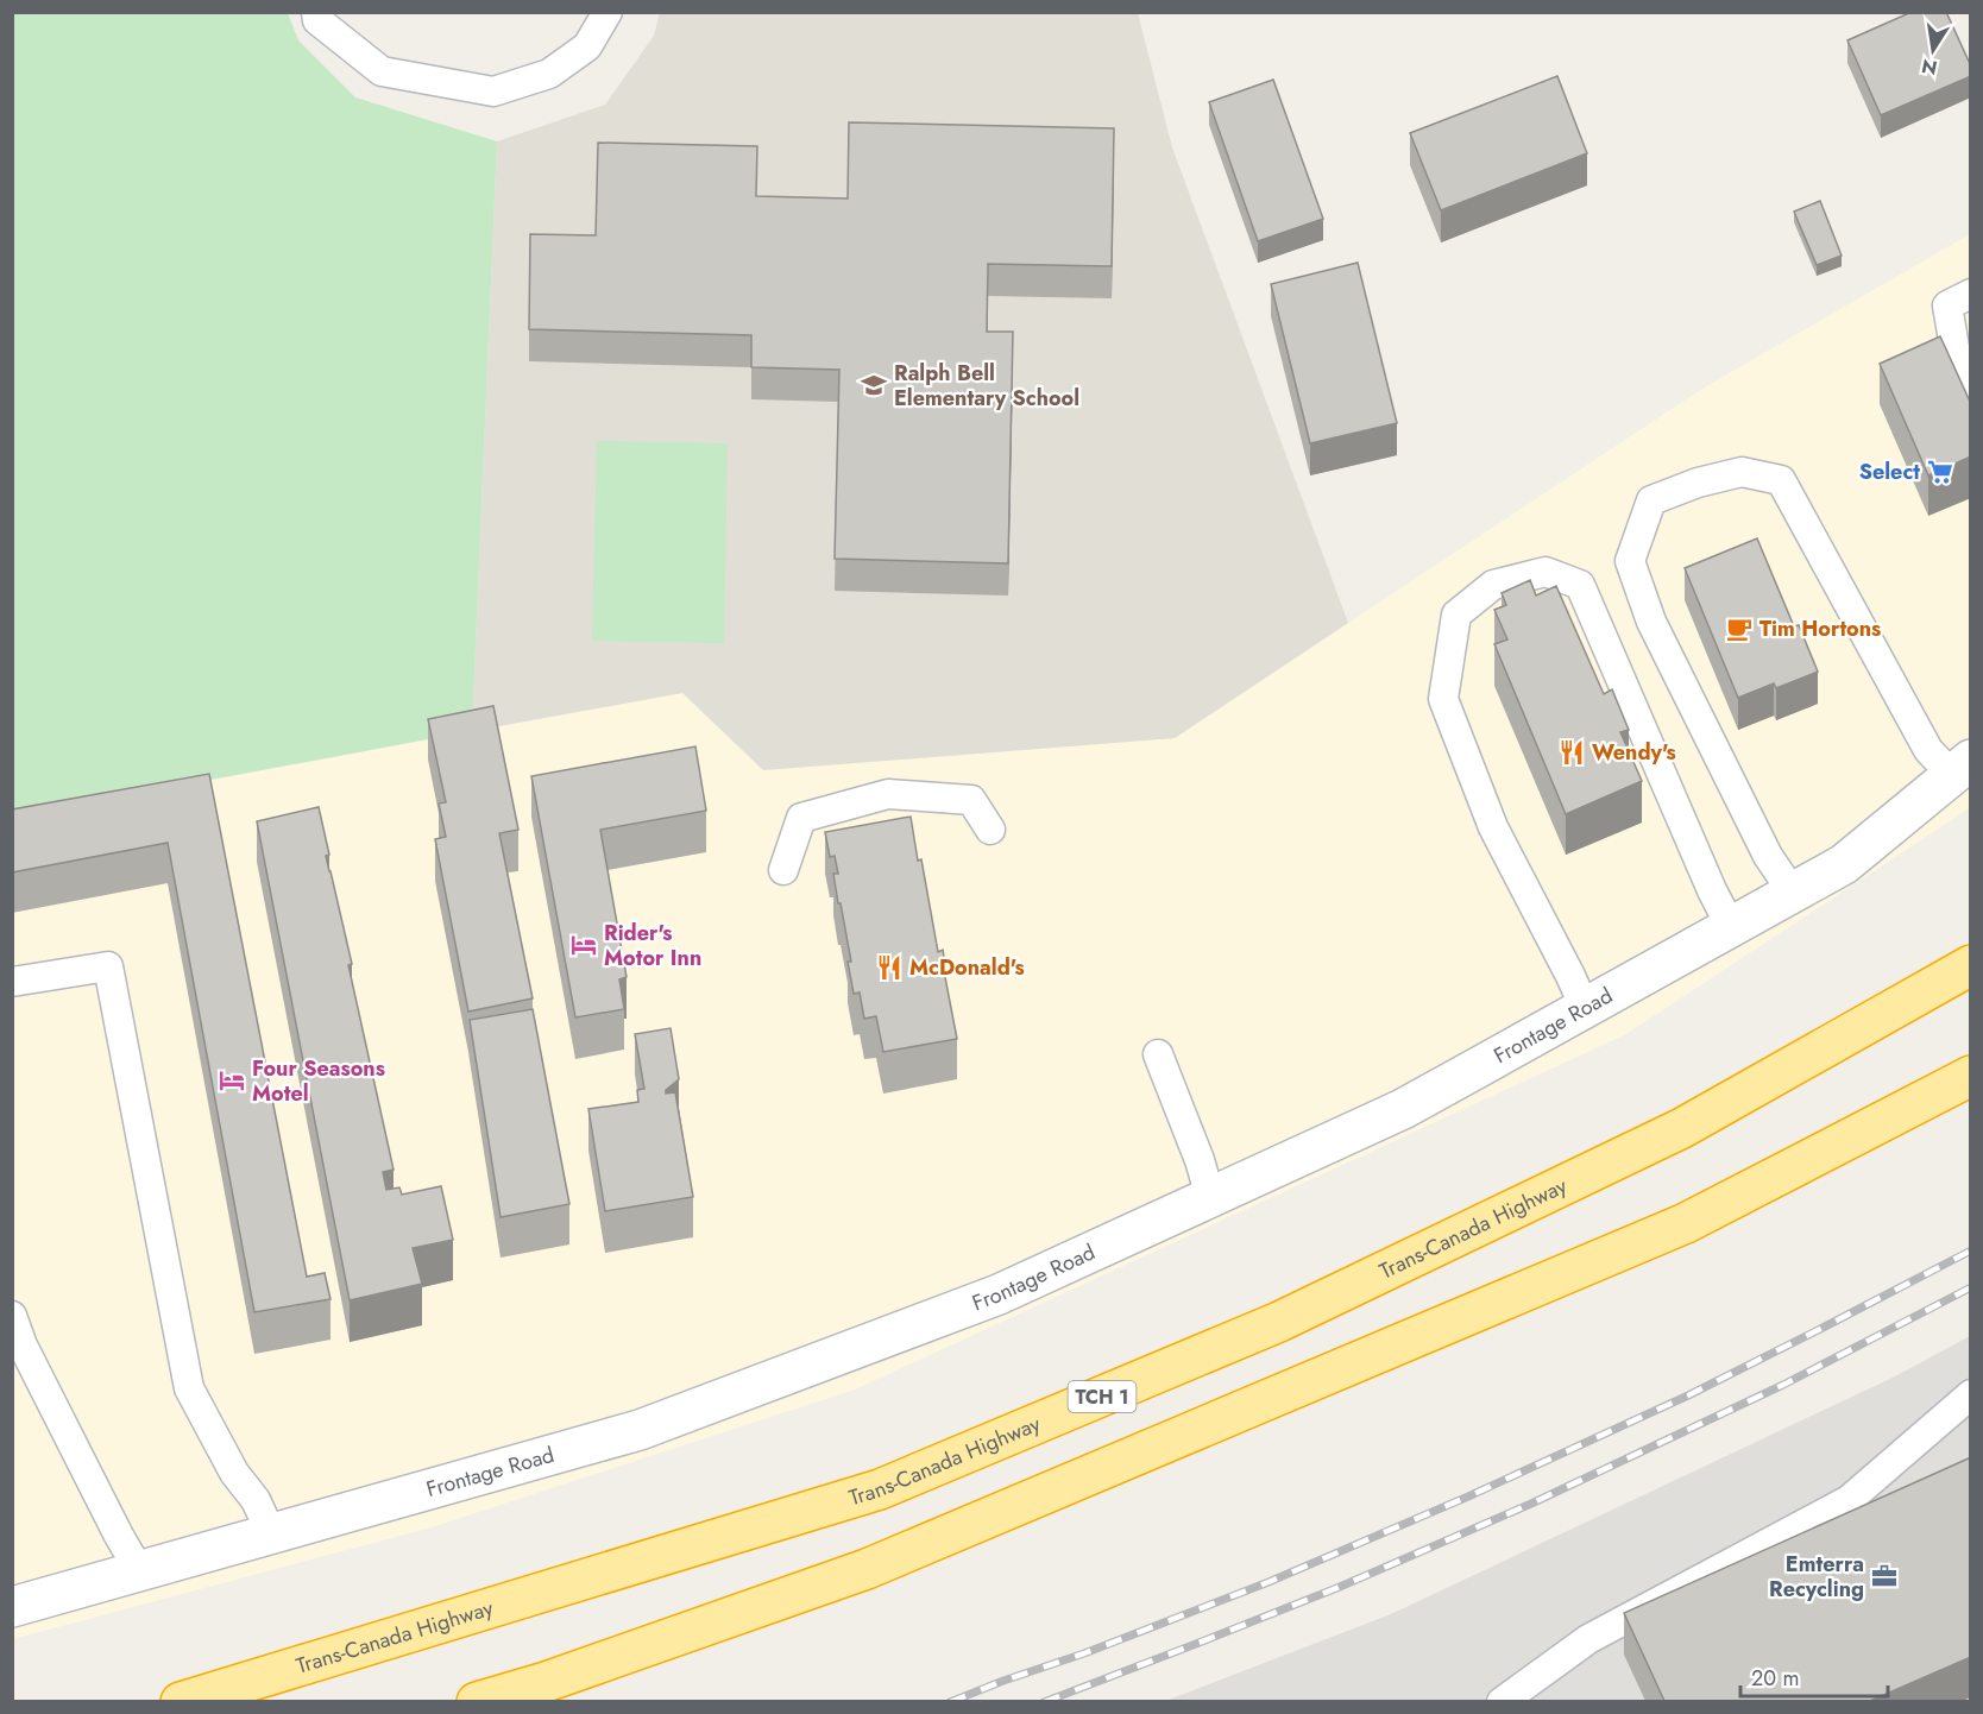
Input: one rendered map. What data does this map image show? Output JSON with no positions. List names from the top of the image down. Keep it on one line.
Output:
{"streets":{"highway":["Trans-Canada Highway","TCH 1"],"street":["Frontage Road"]},"places":{"school or university":["Ralph Bell Elementary School"],"supermarket":["Select"],"cafe":["Tim Hortons"],"restaurant":["Wendy's","McDonald's"],"hotel":["Rider's Motor Inn","Four Seasons Motel"],"office":["Emterra Recycling"]},"scale_bar":"20 m","north":"bottom"}
